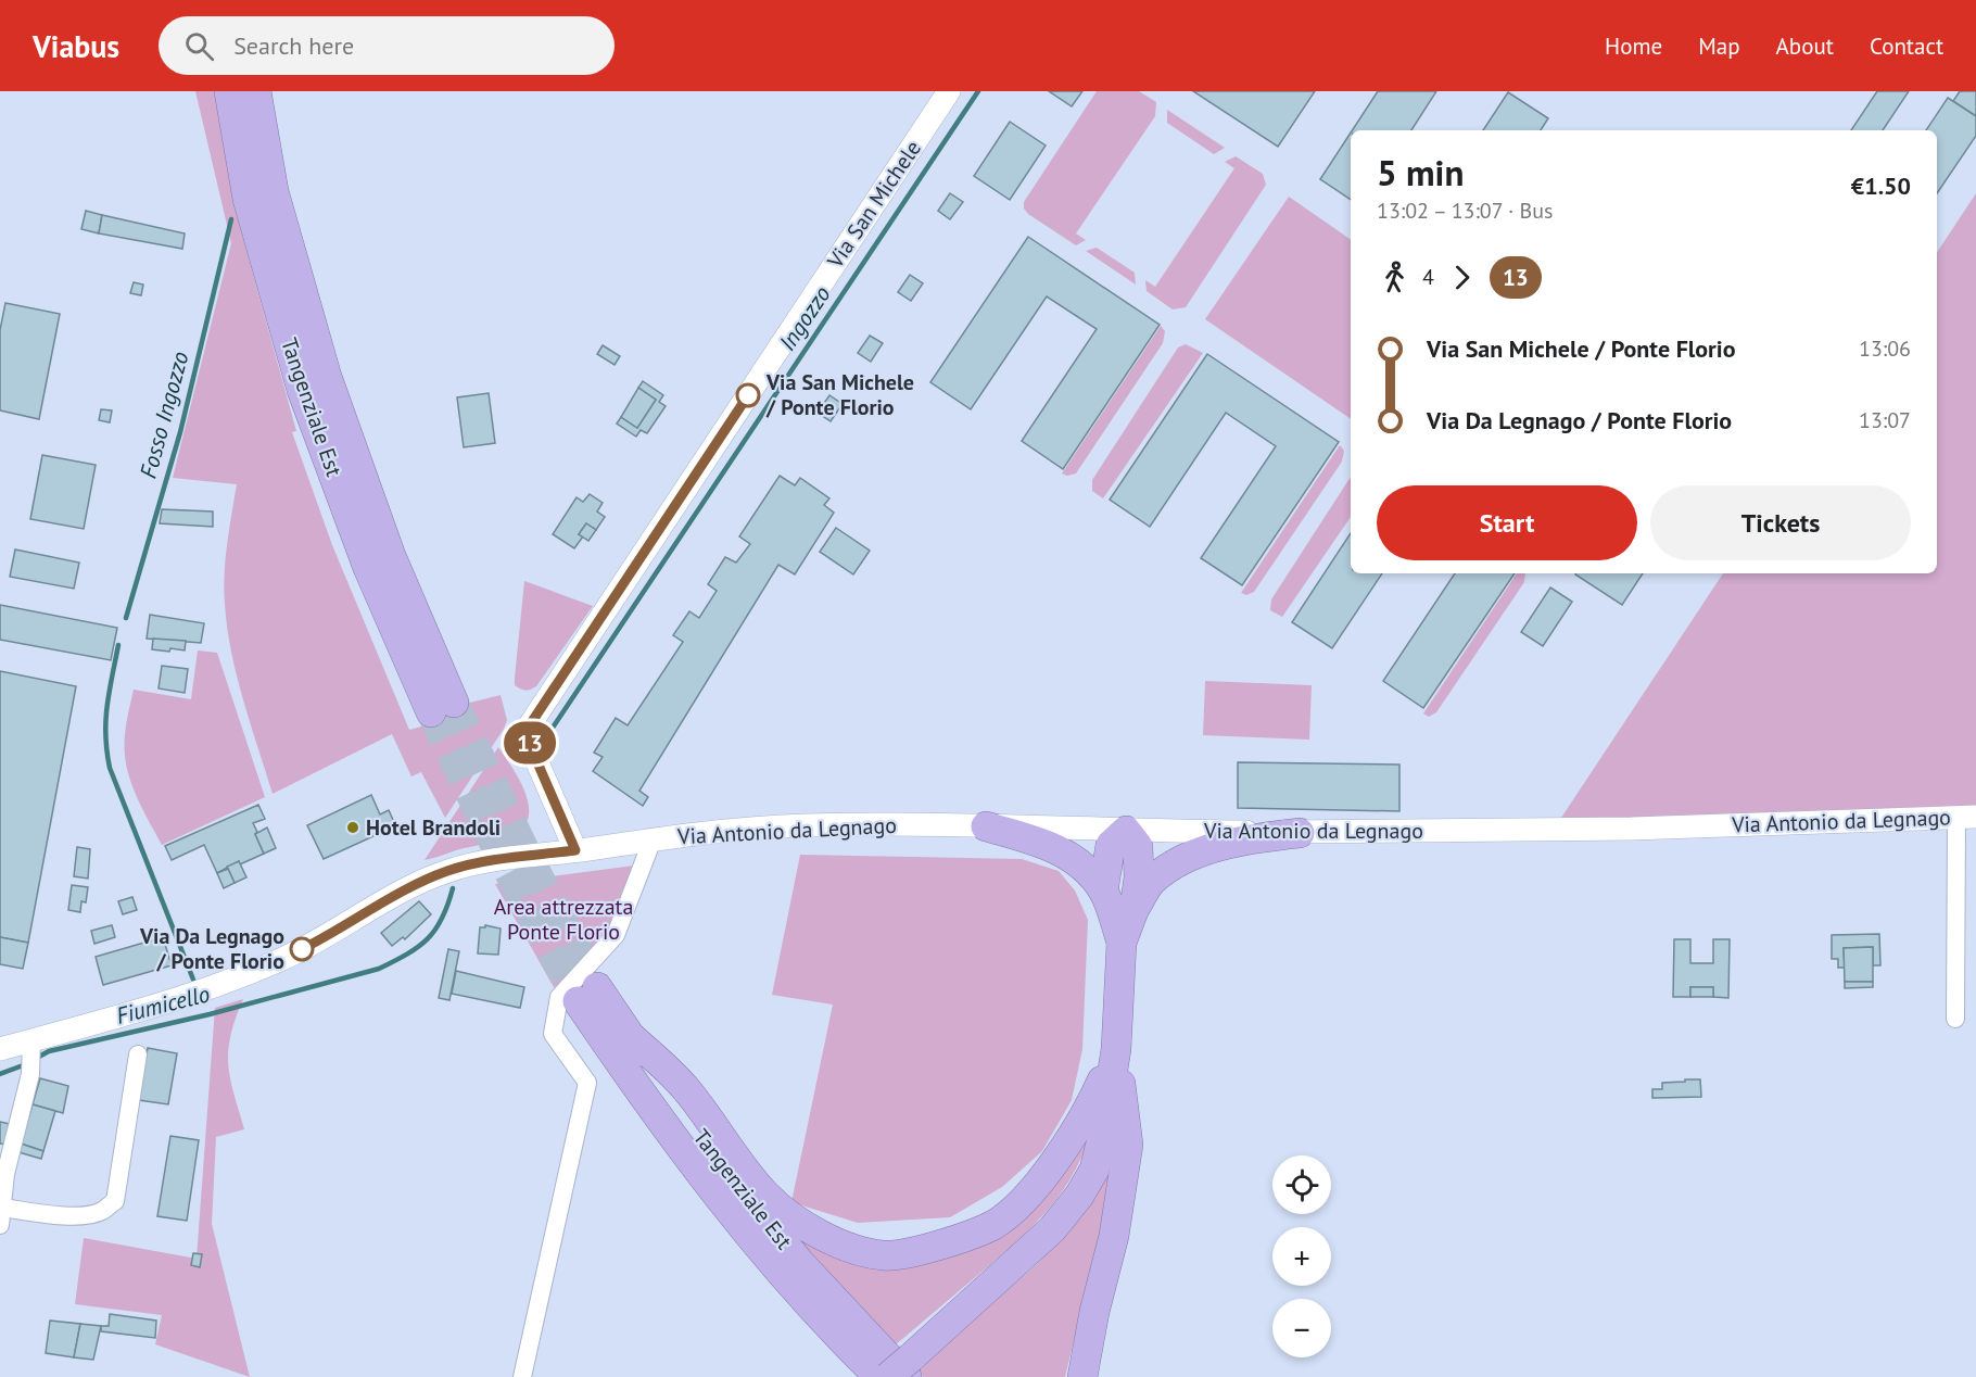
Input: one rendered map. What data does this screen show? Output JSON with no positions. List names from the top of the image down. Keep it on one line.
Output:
{"streets":{"highway":["Tangenziale Est"],"street":["Via San Michele","Via Antonio da Legnago"]},"crossings":[["Via San Michele","Via Antonio da Legnago"]],"water":["Ingozzo","Fosso Ingozzo","Fiumicello"],"parks":["Area attrezzata Ponte Florio"],"places":["Via San Michele / Ponte Florio","Hotel Brandoli","Via Da Legnago / Ponte Florio"],"lines":["bus line 13"],"page":{"header":"Viabus","search":"Search here","nav":["Home","Map","About","Contact"],"on_map":"13","heading":["5 min","13:02 – 13:07 · Bus","€1.50"],"legs":["4","13"],"list":[{"name":"Via San Michele / Ponte Florio","value":"13:06"},{"name":"Via Da Legnago / Ponte Florio","value":"13:07"}],"buttons":["Start","Tickets"],"map_buttons":["+","−"]}}
